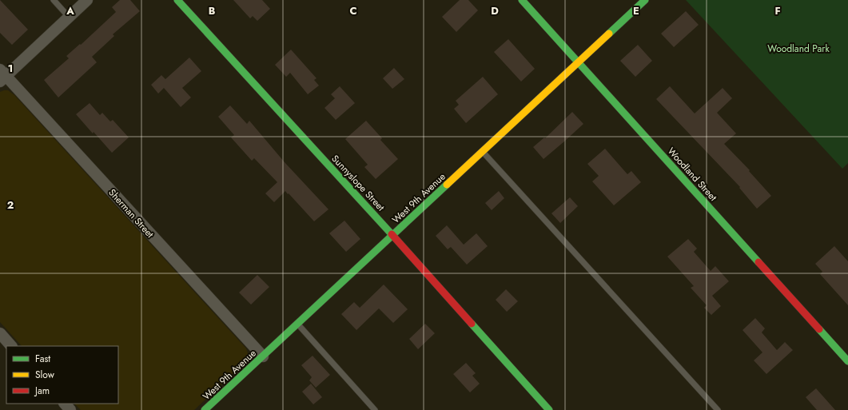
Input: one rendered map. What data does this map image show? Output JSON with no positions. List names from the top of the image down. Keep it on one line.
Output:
{"streets":{"street":["Woodland Street","Sunnyslope Street","West 9th Avenue","Sherman Street"]},"crossings":[["Woodland Street","West 9th Avenue"],["Sunnyslope Street","West 9th Avenue"],["West 9th Avenue","Sherman Street"]],"parks":["Woodland Park"],"legend":["Fast","Slow","Jam"],"grid":{"columns":["A","B","C","D","E","F"],"rows":["1","2"]}}
